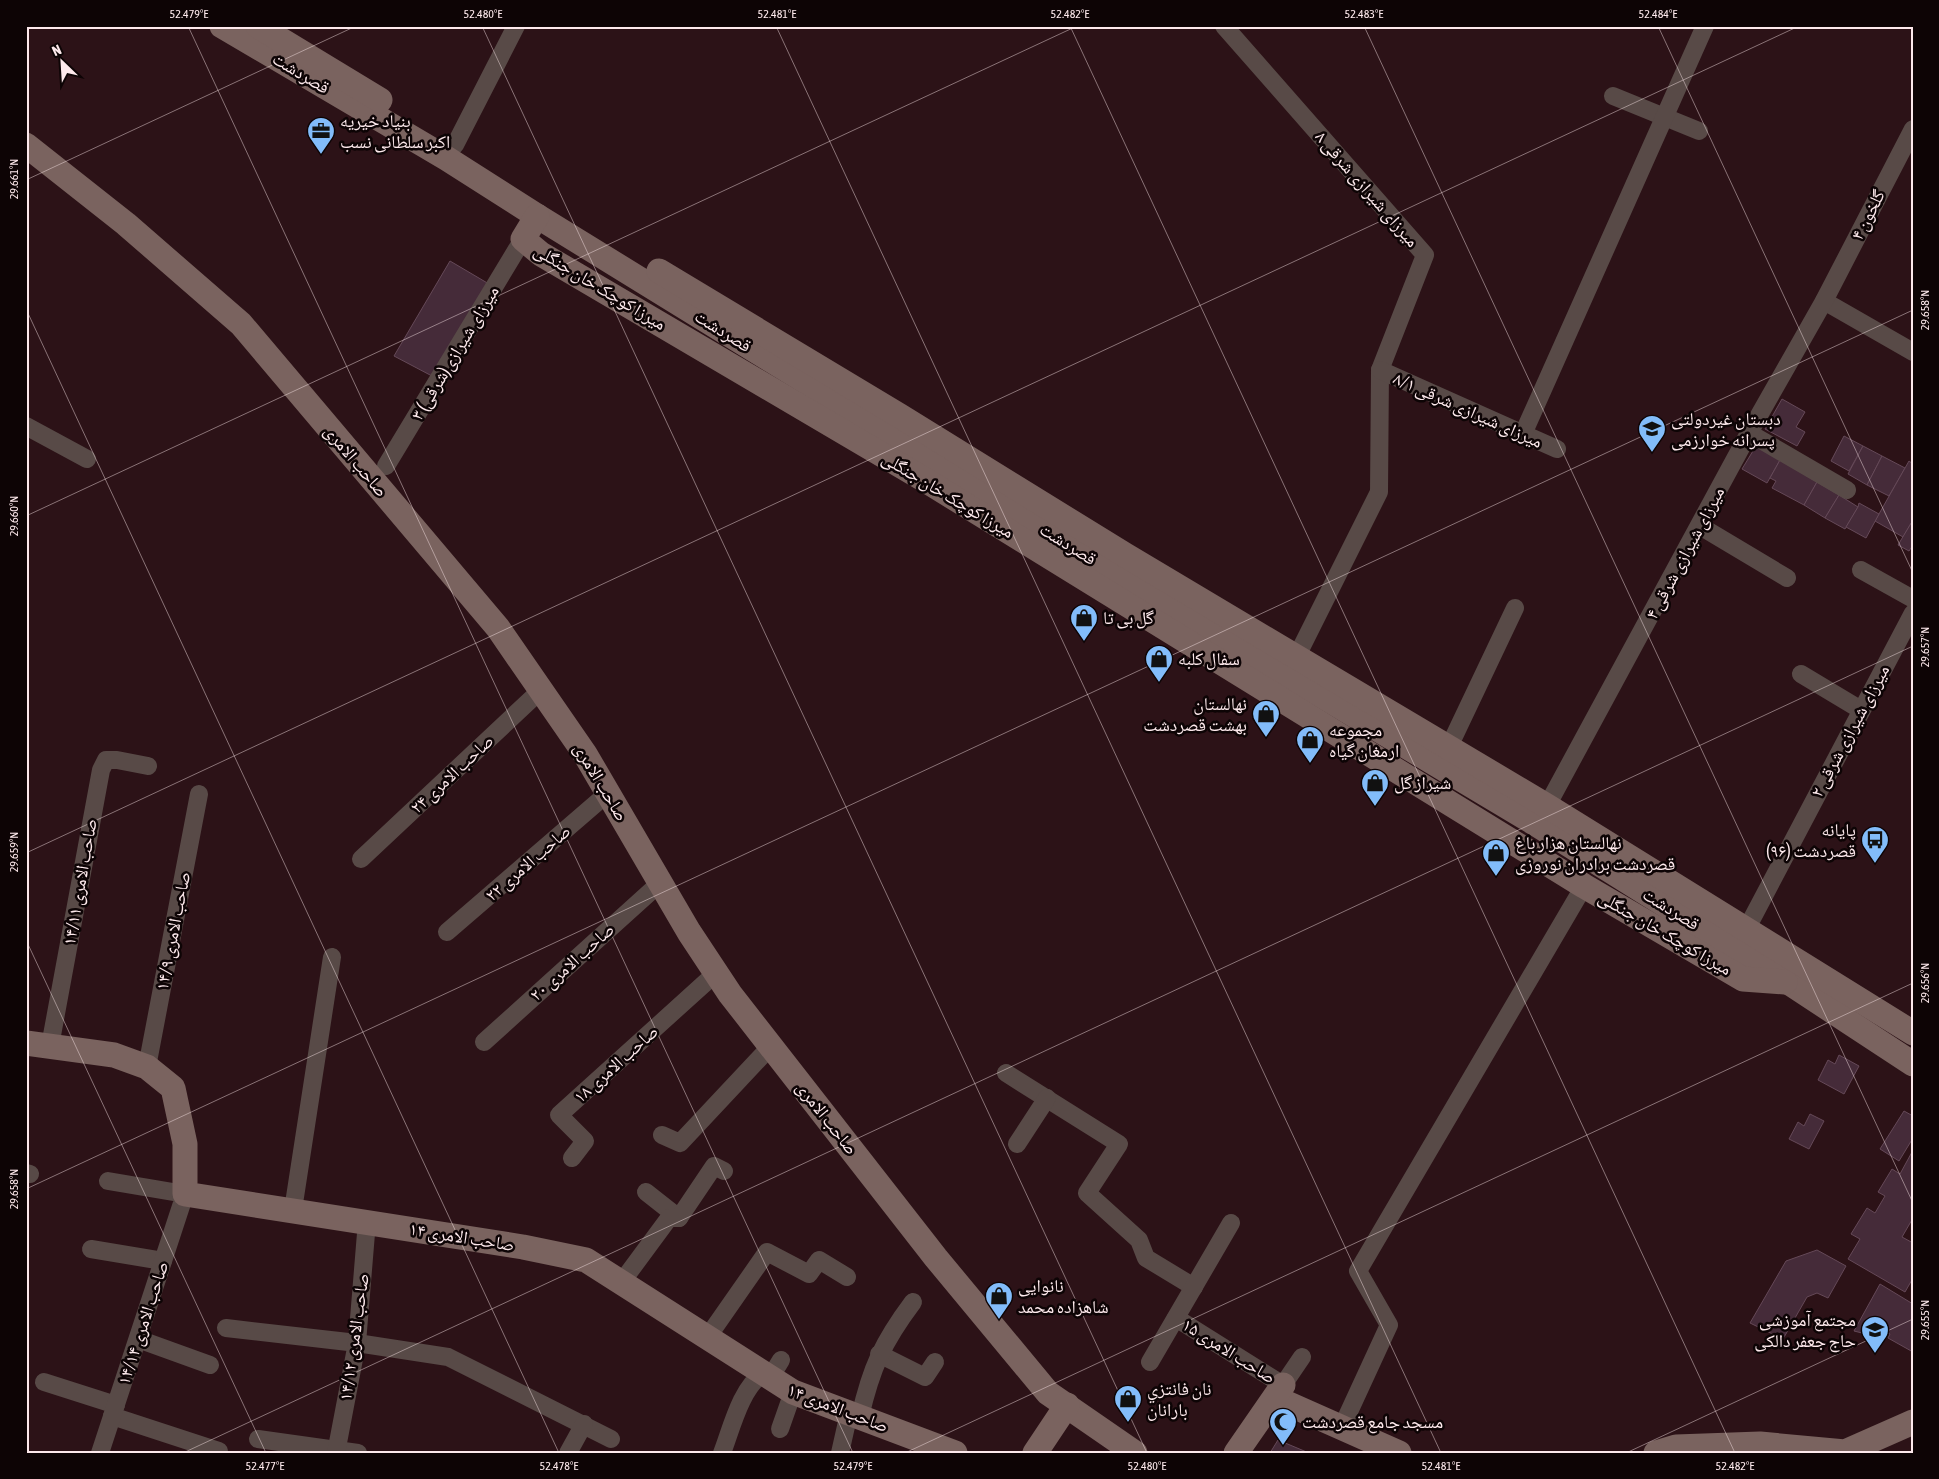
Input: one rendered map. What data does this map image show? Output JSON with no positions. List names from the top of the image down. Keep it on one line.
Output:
{"streets":{"main road":["قصردشت","میرزا کوچک خان جنگلی","صاحب الامری","۱۴ صاحب الامری"],"street":["۸ میرزای شیرازی شرقی","۴ گلخون","۳ میرزای شیرازی(شرقی)","۸/۱ میرزای شیرازی شرقی","۴ میرزای شیرازی شرقی","۲ میرزای شیرازی شرقی","۲۴ صاحب الامری","۲۲ صاحب الامری","۱۴/۱۱ صاحب الامری","۱۴/۹ صاحب الامری","۲۰ صاحب الامری","۱۸ صاحب الامری","۱۴/۱۴ صاحب الامری","۱۴/۱۲ صاحب الامری","۱۵ صاحب الامری"]},"crossings":[["قصردشت","۸ میرزای شیرازی شرقی"],["قصردشت","میرزا کوچک خان جنگلی"],["قصردشت","۴ میرزای شیرازی شرقی"],["قصردشت","۲ میرزای شیرازی شرقی"],["۸ میرزای شیرازی شرقی","۸/۱ میرزای شیرازی شرقی"],["۴ گلخون","۴ میرزای شیرازی شرقی"],["میرزا کوچک خان جنگلی","۳ میرزای شیرازی(شرقی)"],["صاحب الامری","۲۴ صاحب الامری"],["صاحب الامری","۲۲ صاحب الامری"],["صاحب الامری","۲۰ صاحب الامری"],["صاحب الامری","۱۸ صاحب الامری"],["۱۴ صاحب الامری","۱۴/۱۴ صاحب الامری"],["۱۴ صاحب الامری","۱۴/۱۲ صاحب الامری"]],"places":{"office":["بنیاد خیریه اکبر سلطانی نسب"],"school or university":["دبستان غیردولتی پسرانه خوارزمی","مجتمع آموزشی حاج جعفر دالکی"],"shop":["گل بی تا","سفال کلبه","نهالستان بهشت قصردشت","مجموعه ارمغان گیاه","شیراز گل","نهالستان هزار باغ قصردشت برادران نوروزی","نانوایی شاهزاده محمد","نان فانتزي بارانان"],"bus stop":["پایانه قصردشت (۹۶)"],"mosque":["مسجد جامع قصردشت"]},"north":"top left","coordinates":["52.479°E","52.480°E","52.481°E","52.482°E","52.483°E","52.484°E","29.661°N","29.658°N","29.660°N","29.657°N","29.659°N","29.656°N","29.655°N","52.477°E","52.478°E"]}
